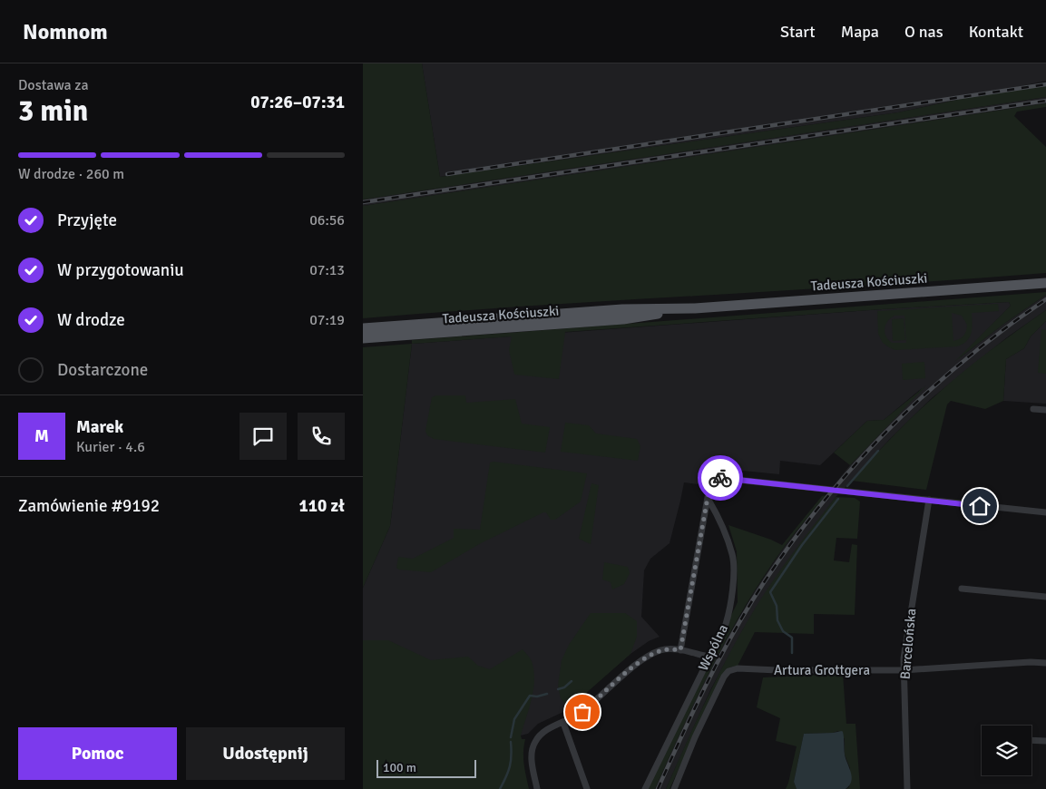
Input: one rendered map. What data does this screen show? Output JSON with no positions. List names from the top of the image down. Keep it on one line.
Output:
{"streets":{"main road":["Tadeusza Kościuszki"],"street":["Barcelońska","Wspólna","Artura Grottgera"]},"crossings":[["Barcelońska","Wspólna"],["Barcelońska","Artura Grottgera"]],"scale_bar":"100 m","page":{"header":"Nomnom","nav":["Start","Mapa","O nas","Kontakt"],"heading":["3 min","Dostawa za","07:26–07:31"],"panel":["Marek","Kurier · 4.6","Zamówienie #9192","110 zł"],"bar":"W drodze · 260 m","list":[["Przyjęte","06:56"],["W przygotowaniu","07:13"],["W drodze","07:19"],"Dostarczone"],"round":"M","buttons":["Pomoc","Udostępnij"],"scale":"100 m"}}
